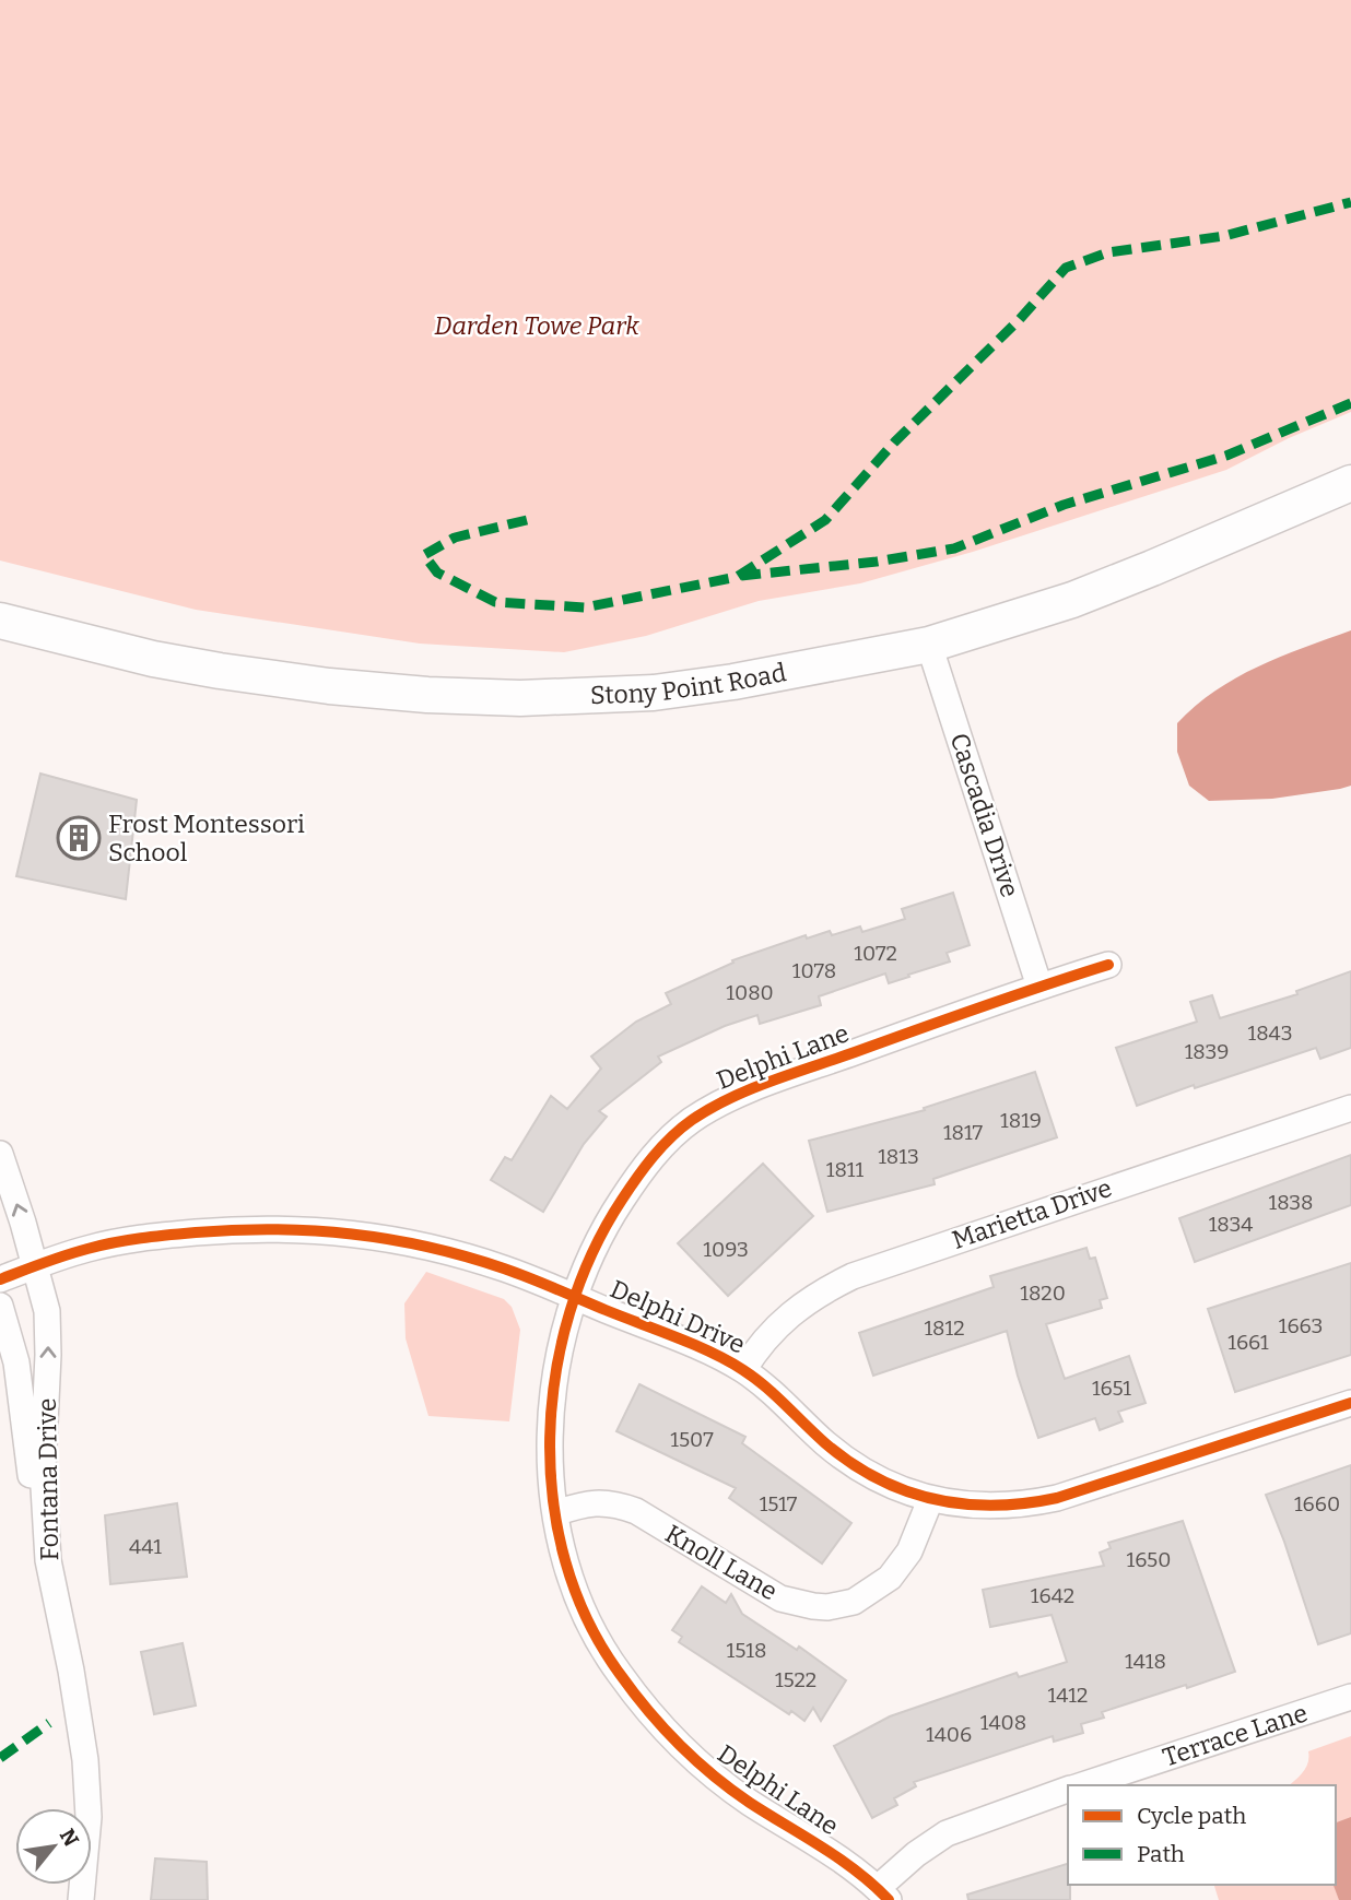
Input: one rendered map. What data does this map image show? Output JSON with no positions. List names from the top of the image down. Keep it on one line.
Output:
{"streets":{"main road":["Stony Point Road"],"street":["Cascadia Drive","Delphi Lane","Marietta Drive","Delphi Drive","Fontana Drive","Knoll Lane","Terrace Lane"]},"crossings":[["Stony Point Road","Cascadia Drive"],["Cascadia Drive","Delphi Lane"],["Delphi Lane","Delphi Drive"],["Delphi Lane","Knoll Lane"],["Marietta Drive","Delphi Drive"],["Delphi Drive","Fontana Drive"],["Delphi Drive","Knoll Lane"]],"parks":["Darden Towe Park"],"places":{"building":["Frost Montessori School"]},"house_numbers":["1072","1078","1080","1843","1839","1819","1817","1813","1811","1838","1834","1093","1820","1663","1812","1661","1651","1507","1517","1660","441","1650","1642","1518","1418","1522","1412","1408","1406"],"legend":["Cycle path","Path"],"north":"top right"}
